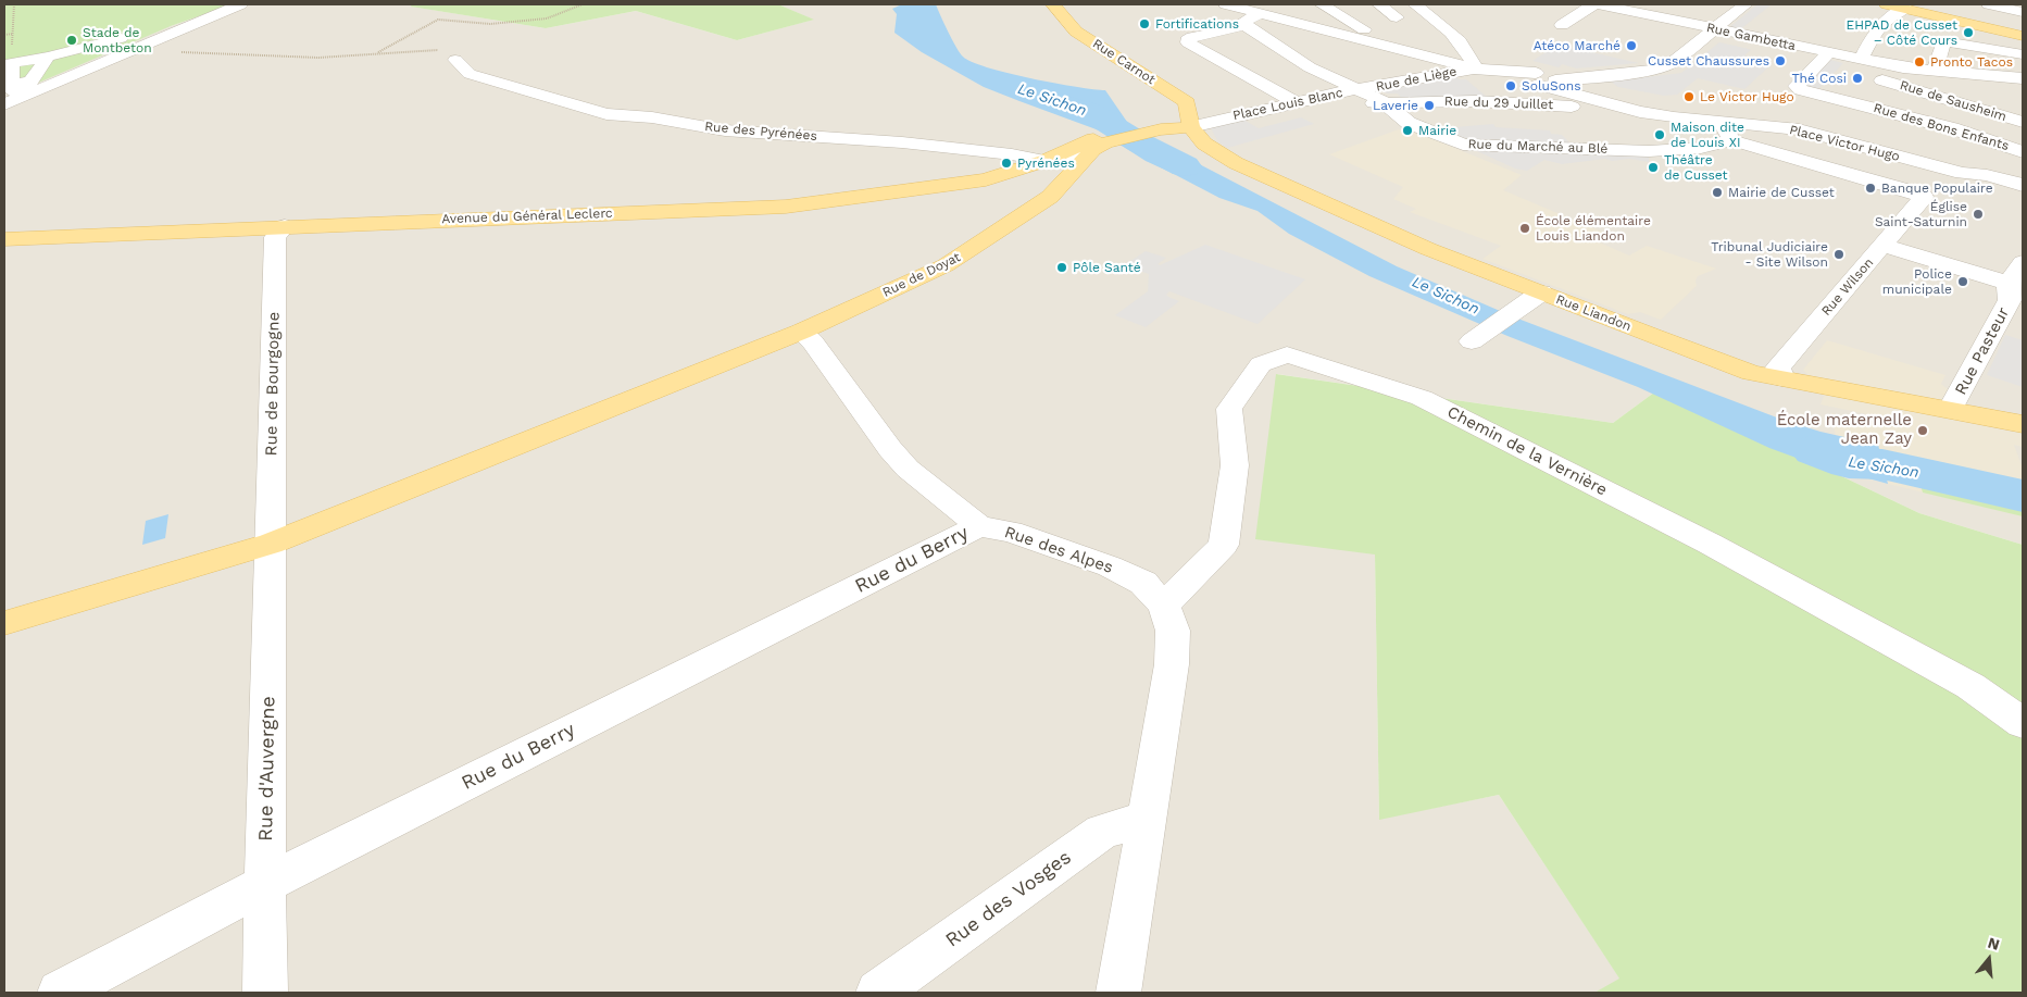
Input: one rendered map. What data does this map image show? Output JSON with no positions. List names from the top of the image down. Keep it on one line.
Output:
{"streets":{"main road":["Rue Carnot","Avenue du Général Leclerc","Rue de Doyat","Rue Liandon"],"street":["Rue Gambetta","Rue de Liège","Rue de Sausheim","Rue du 29 Juillet","Place Louis Blanc","Rue des Bons Enfants","Rue des Pyrénées","Place Victor Hugo","Rue du Marché au Blé","Rue Wilson","Rue Pasteur","Rue de Bourgogne","Chemin de la Vernière","Rue des Alpes","Rue du Berry","Rue d'Auvergne","Rue des Vosges"]},"crossings":[["Rue Gambetta","Rue des Bons Enfants"],["Rue Carnot","Place Louis Blanc"],["Rue Carnot","Rue Liandon"],["Rue de Liège","Place Louis Blanc"],["Rue de Liège","Rue du Marché au Blé"],["Rue du 29 Juillet","Place Louis Blanc"],["Rue du 29 Juillet","Place Victor Hugo"],["Rue du 29 Juillet","Rue du Marché au Blé"],["Place Louis Blanc","Rue du Marché au Blé"],["Place Louis Blanc","Rue Liandon"],["Rue des Pyrénées","Avenue du Général Leclerc"],["Rue des Pyrénées","Rue de Doyat"],["Place Victor Hugo","Rue du Marché au Blé"],["Place Victor Hugo","Rue Wilson"],["Avenue du Général Leclerc","Rue de Doyat"],["Avenue du Général Leclerc","Rue de Bourgogne"],["Rue de Doyat","Rue de Bourgogne"],["Rue de Doyat","Rue des Alpes"],["Rue de Doyat","Rue d'Auvergne"],["Rue Wilson","Rue Liandon"],["Rue Liandon","Rue Pasteur"],["Rue de Bourgogne","Rue d'Auvergne"],["Chemin de la Vernière","Rue des Alpes"],["Rue des Alpes","Rue du Berry"],["Rue du Berry","Rue d'Auvergne"]],"water":["Le Sichon"],"places":["Fortifications","EHPAD de Cusset – Côté Cours","Stade de Montbeton","Atéco Marché","Cusset Chaussures","Pronto Tacos","Thé Cosi","SoluSons","Le Victor Hugo","Laverie","Mairie","Maison dite de Louis XI","Pyrénées","Théâtre de Cusset","Banque Populaire","Mairie de Cusset","Église Saint-Saturnin","École élémentaire Louis Liandon","Tribunal Judiciaire - Site Wilson","Pôle Santé","Police municipale","École maternelle Jean Zay"],"north":"top"}
